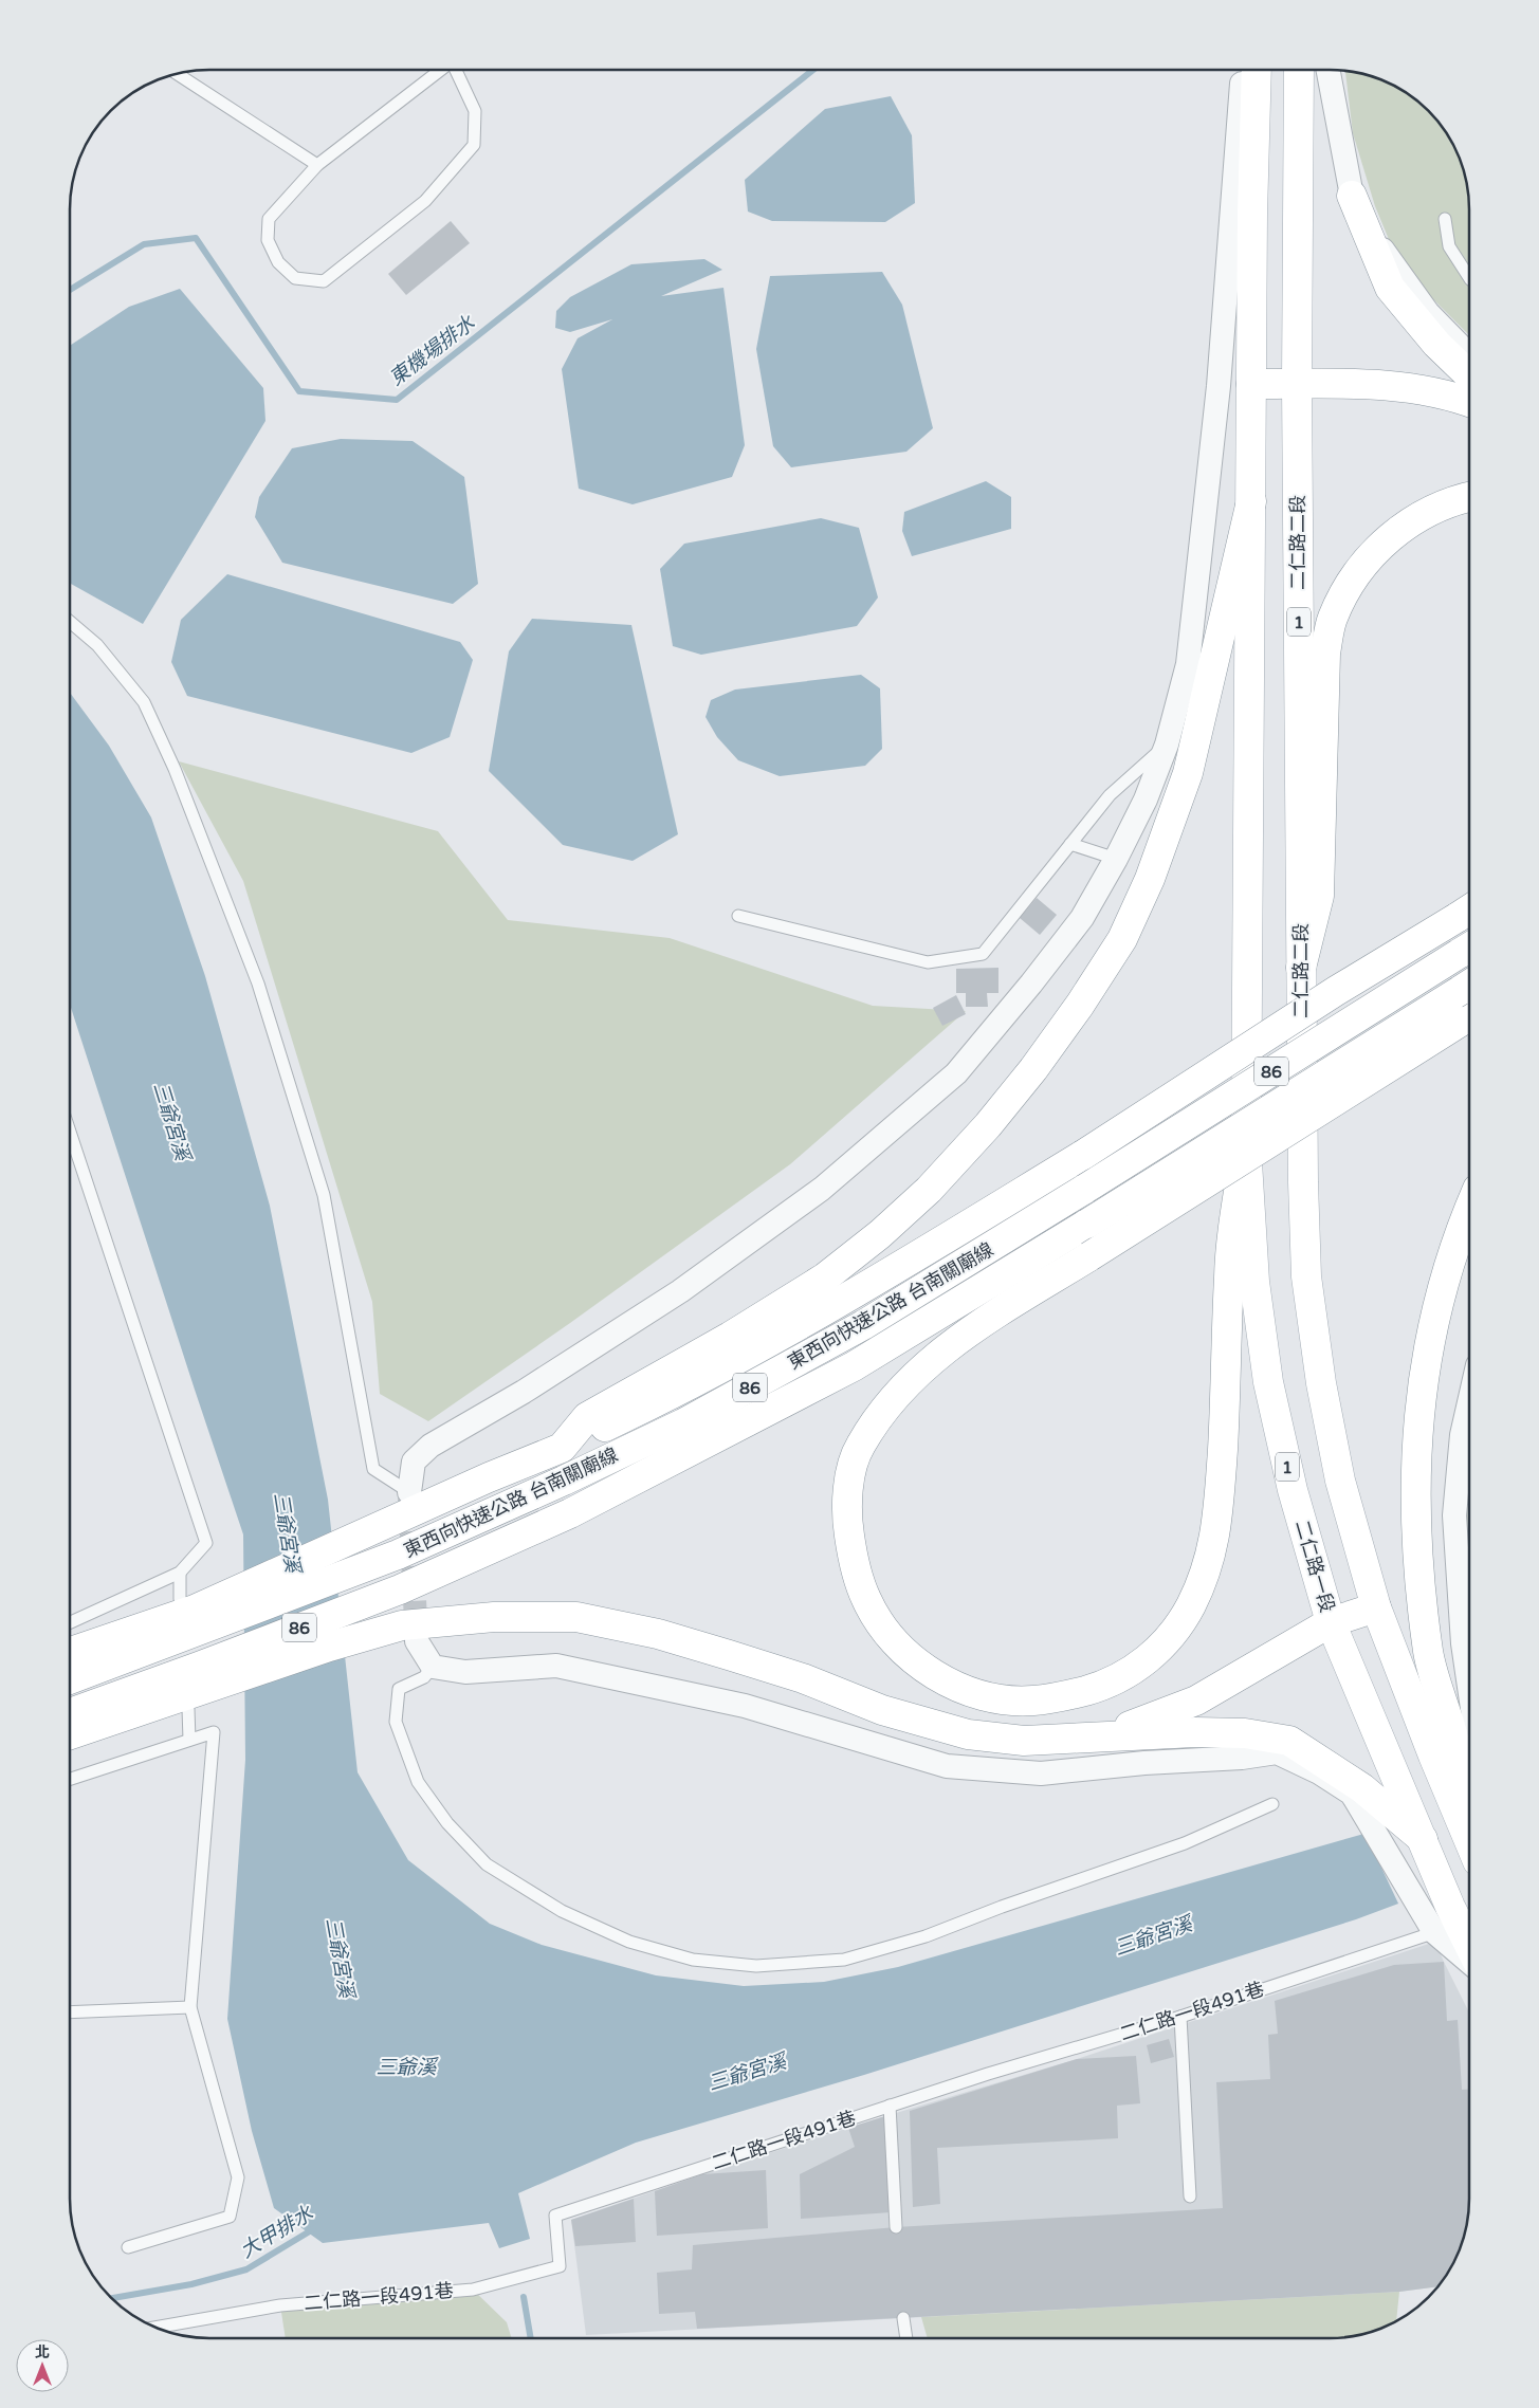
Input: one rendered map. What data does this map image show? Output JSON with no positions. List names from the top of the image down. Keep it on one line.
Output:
{"streets":{"main road":["二仁路二段","1","86","東西向快速公路 台南關廟線","二仁路一段"],"lane":["二仁路一段491巷"]},"crossings":[["二仁路二段","1"],["1","二仁路一段"],["二仁路一段","二仁路一段491巷"]],"water":["東機場排水","三爺宮溪","三爺溪","大甲排水"],"north":"top"}
